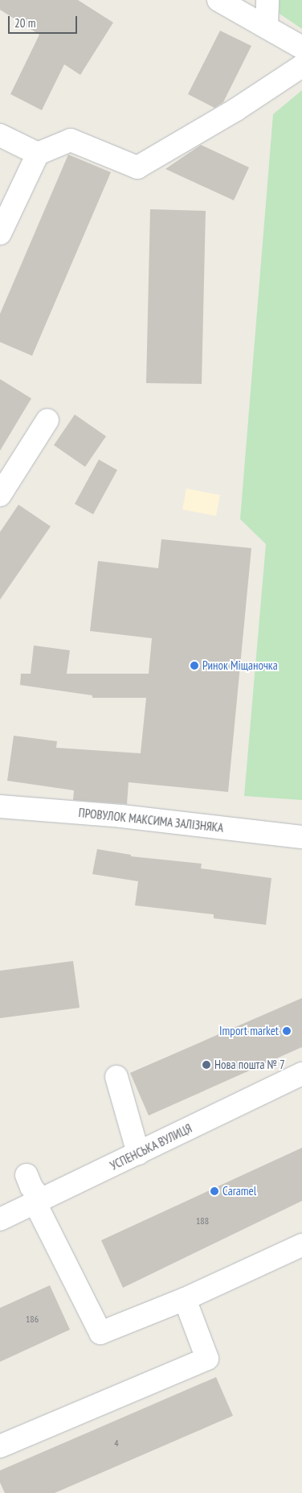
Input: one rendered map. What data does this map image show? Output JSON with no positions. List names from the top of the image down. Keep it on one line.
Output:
{"streets":{"street":["ПРОВУЛОК МАКСИМА ЗАЛІЗНЯКА","УСПЕНСЬКА ВУЛИЦЯ"]},"places":["Ринок Міщаночка","Import market","Нова пошта № 7","Caramel"],"house_numbers":["188","186","4"],"scale_bar":"20 m"}
